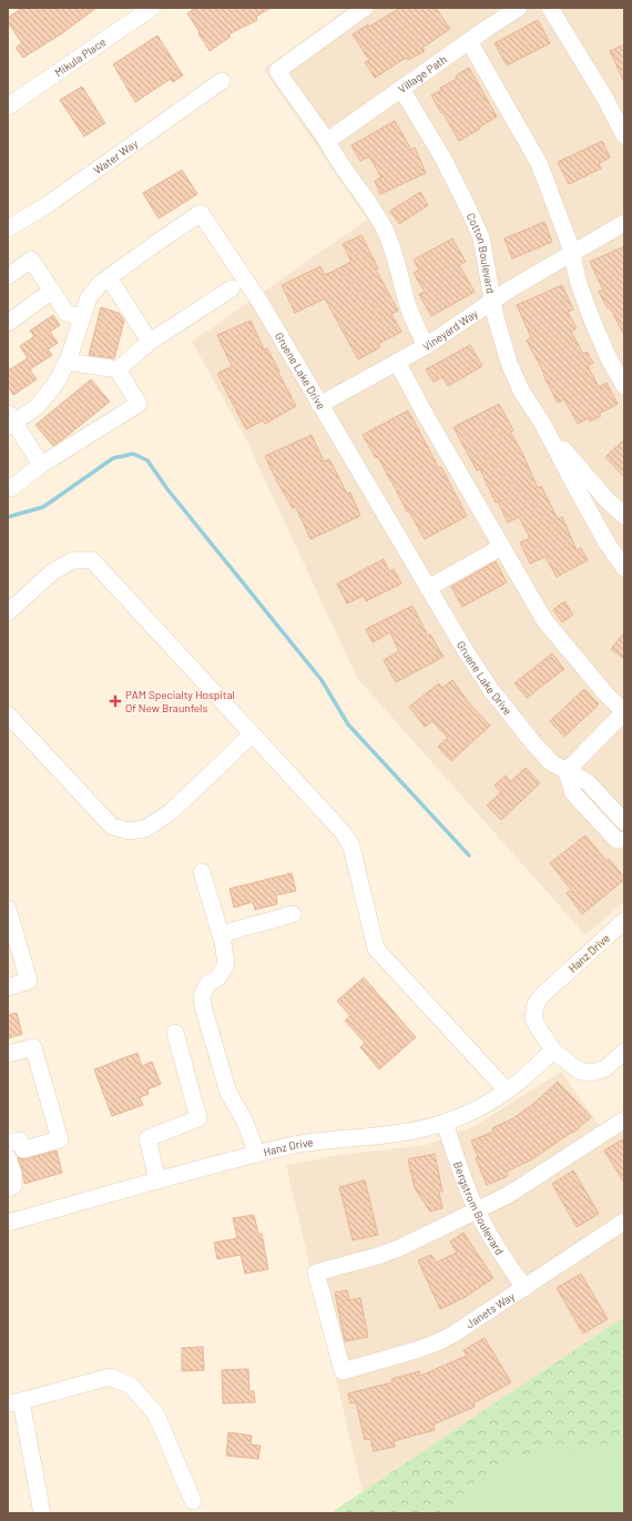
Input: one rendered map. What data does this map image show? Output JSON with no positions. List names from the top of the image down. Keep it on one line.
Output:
{"streets":{"street":["Mikula Place","Village Path","Water Way","Cotton Boulevard","Vineyard Way","Gruene Lake Drive","Hanz Drive","Bergstrom Boulevard","Janets Way"]},"crossings":[["Village Path","Cotton Boulevard"],["Cotton Boulevard","Vineyard Way"],["Vineyard Way","Gruene Lake Drive"],["Hanz Drive","Bergstrom Boulevard"],["Bergstrom Boulevard","Janets Way"]],"places":{"health":["PAM Specialty Hospital Of New Braunfels"]}}
